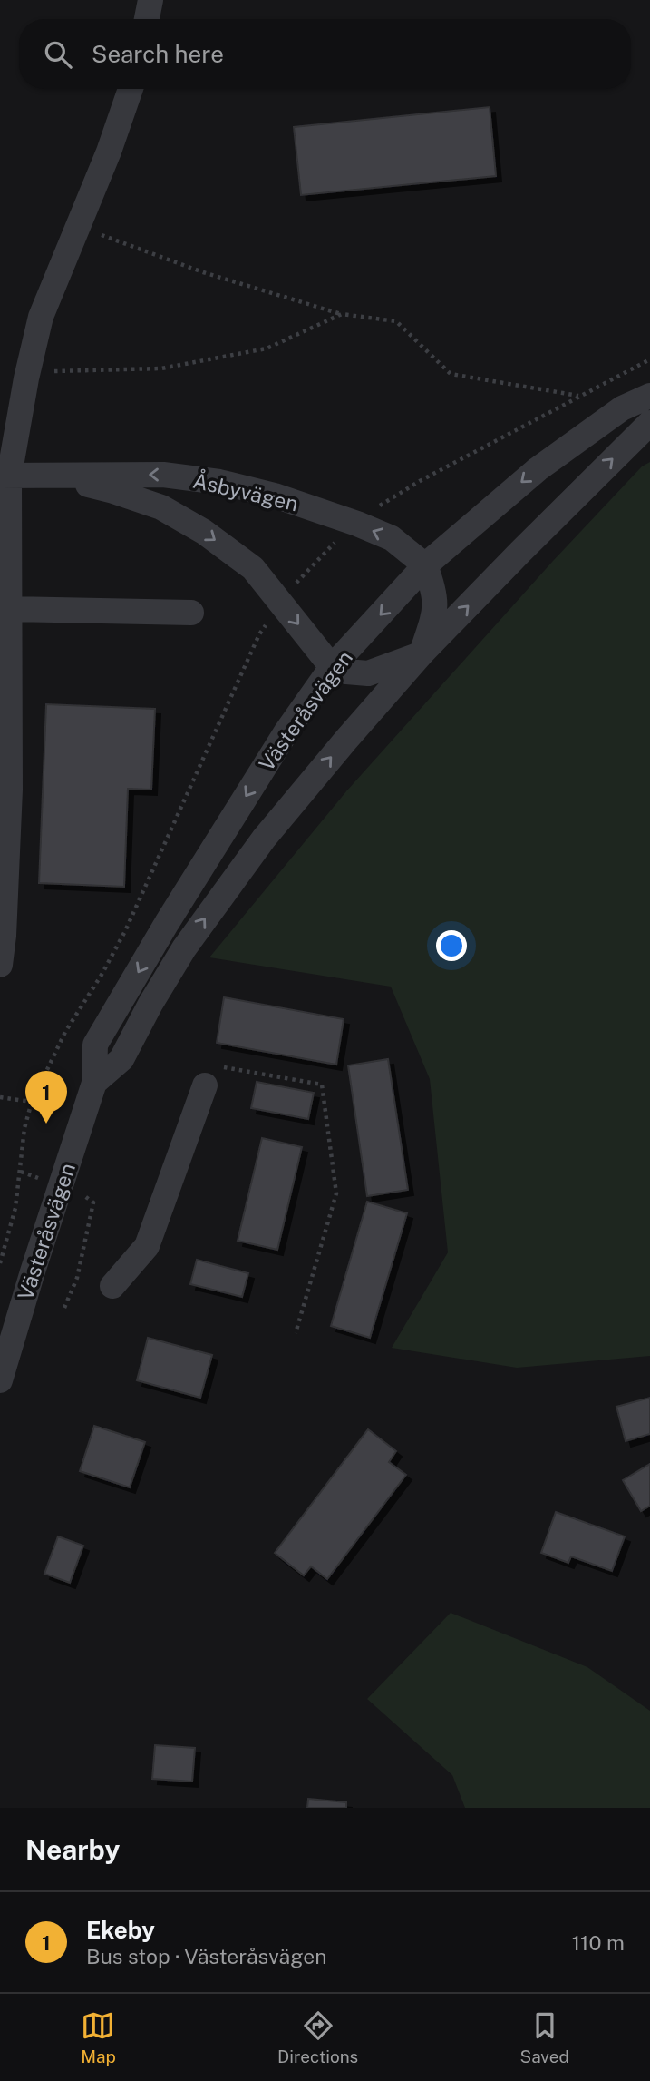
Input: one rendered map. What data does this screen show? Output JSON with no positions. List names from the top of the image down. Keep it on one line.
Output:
{"streets":{"street":["Åsbyvägen","Västeråsvägen"]},"crossings":[["Åsbyvägen","Västeråsvägen"]],"page":{"search":"Search here","pins":"1","heading":"Nearby","list":[{"mark":"1","name":"Ekeby","note":"Bus stop · Västeråsvägen","value":"110 m"}],"nav":["Map","Directions","Saved"]}}
